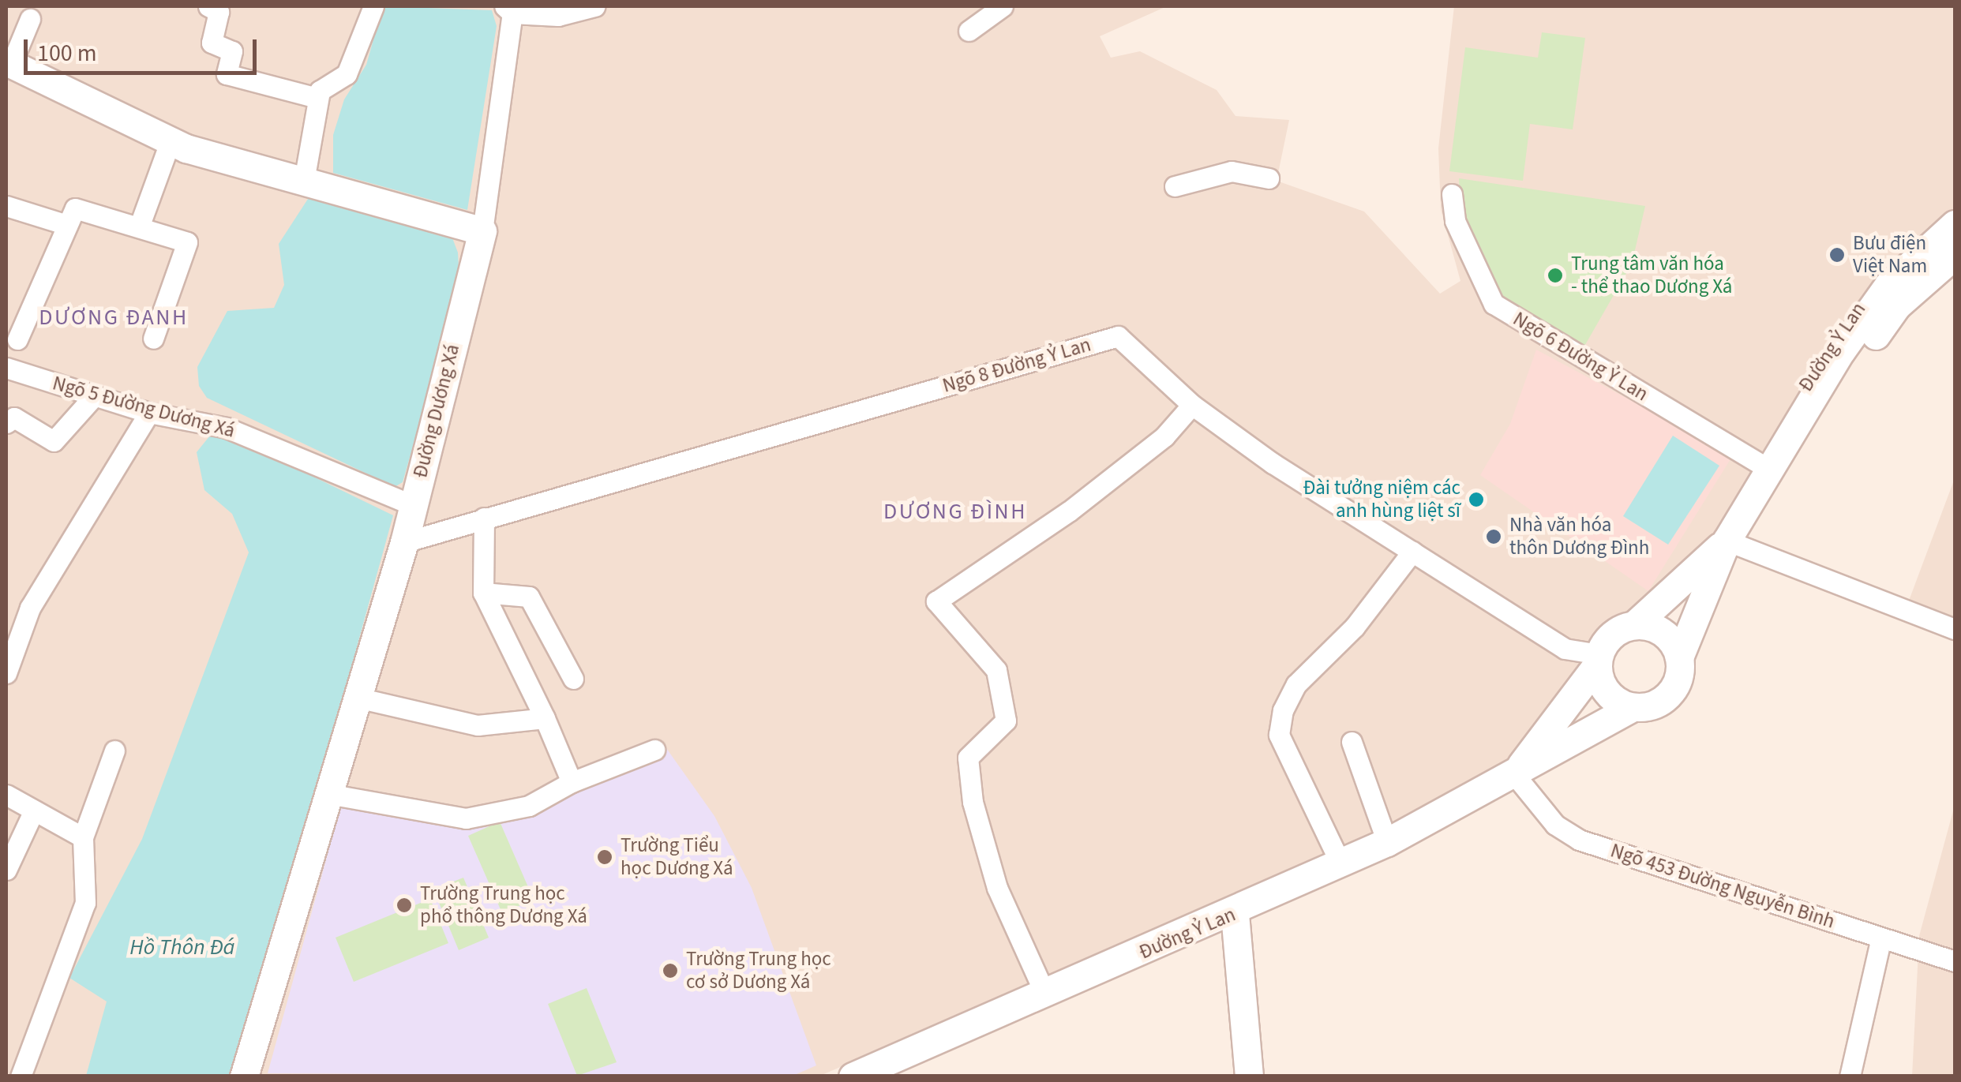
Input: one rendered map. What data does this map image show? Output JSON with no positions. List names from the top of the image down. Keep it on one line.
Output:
{"streets":{"main road":["Đường Ỷ Lan","Đường Dương Xá"],"street":["Ngõ 6 Đường Ỷ Lan","Ngõ 8 Đường Ỷ Lan","Ngõ 5 Đường Dương Xá","Ngõ 453 Đường Nguyễn Bình"]},"crossings":[["Đường Ỷ Lan","Ngõ 6 Đường Ỷ Lan"],["Đường Ỷ Lan","Ngõ 8 Đường Ỷ Lan"],["Đường Ỷ Lan","Ngõ 453 Đường Nguyễn Bình"],["Ngõ 8 Đường Ỷ Lan","Đường Dương Xá"],["Ngõ 5 Đường Dương Xá","Đường Dương Xá"]],"districts":["DƯƠNG ĐANH","DƯƠNG ĐÌNH"],"water":["Hồ Thôn Đá"],"places":["Bưu điện Việt Nam","Trung tâm văn hóa - thể thao Dương Xá","Đài tưởng niệm các anh hùng liệt sĩ","Nhà văn hóa thôn Dương Đình","Trường Tiểu học Dương Xá","Trường Trung học phổ thông Dương Xá","Trường Trung học cơ sở Dương Xá"],"scale_bar":"100 m"}
